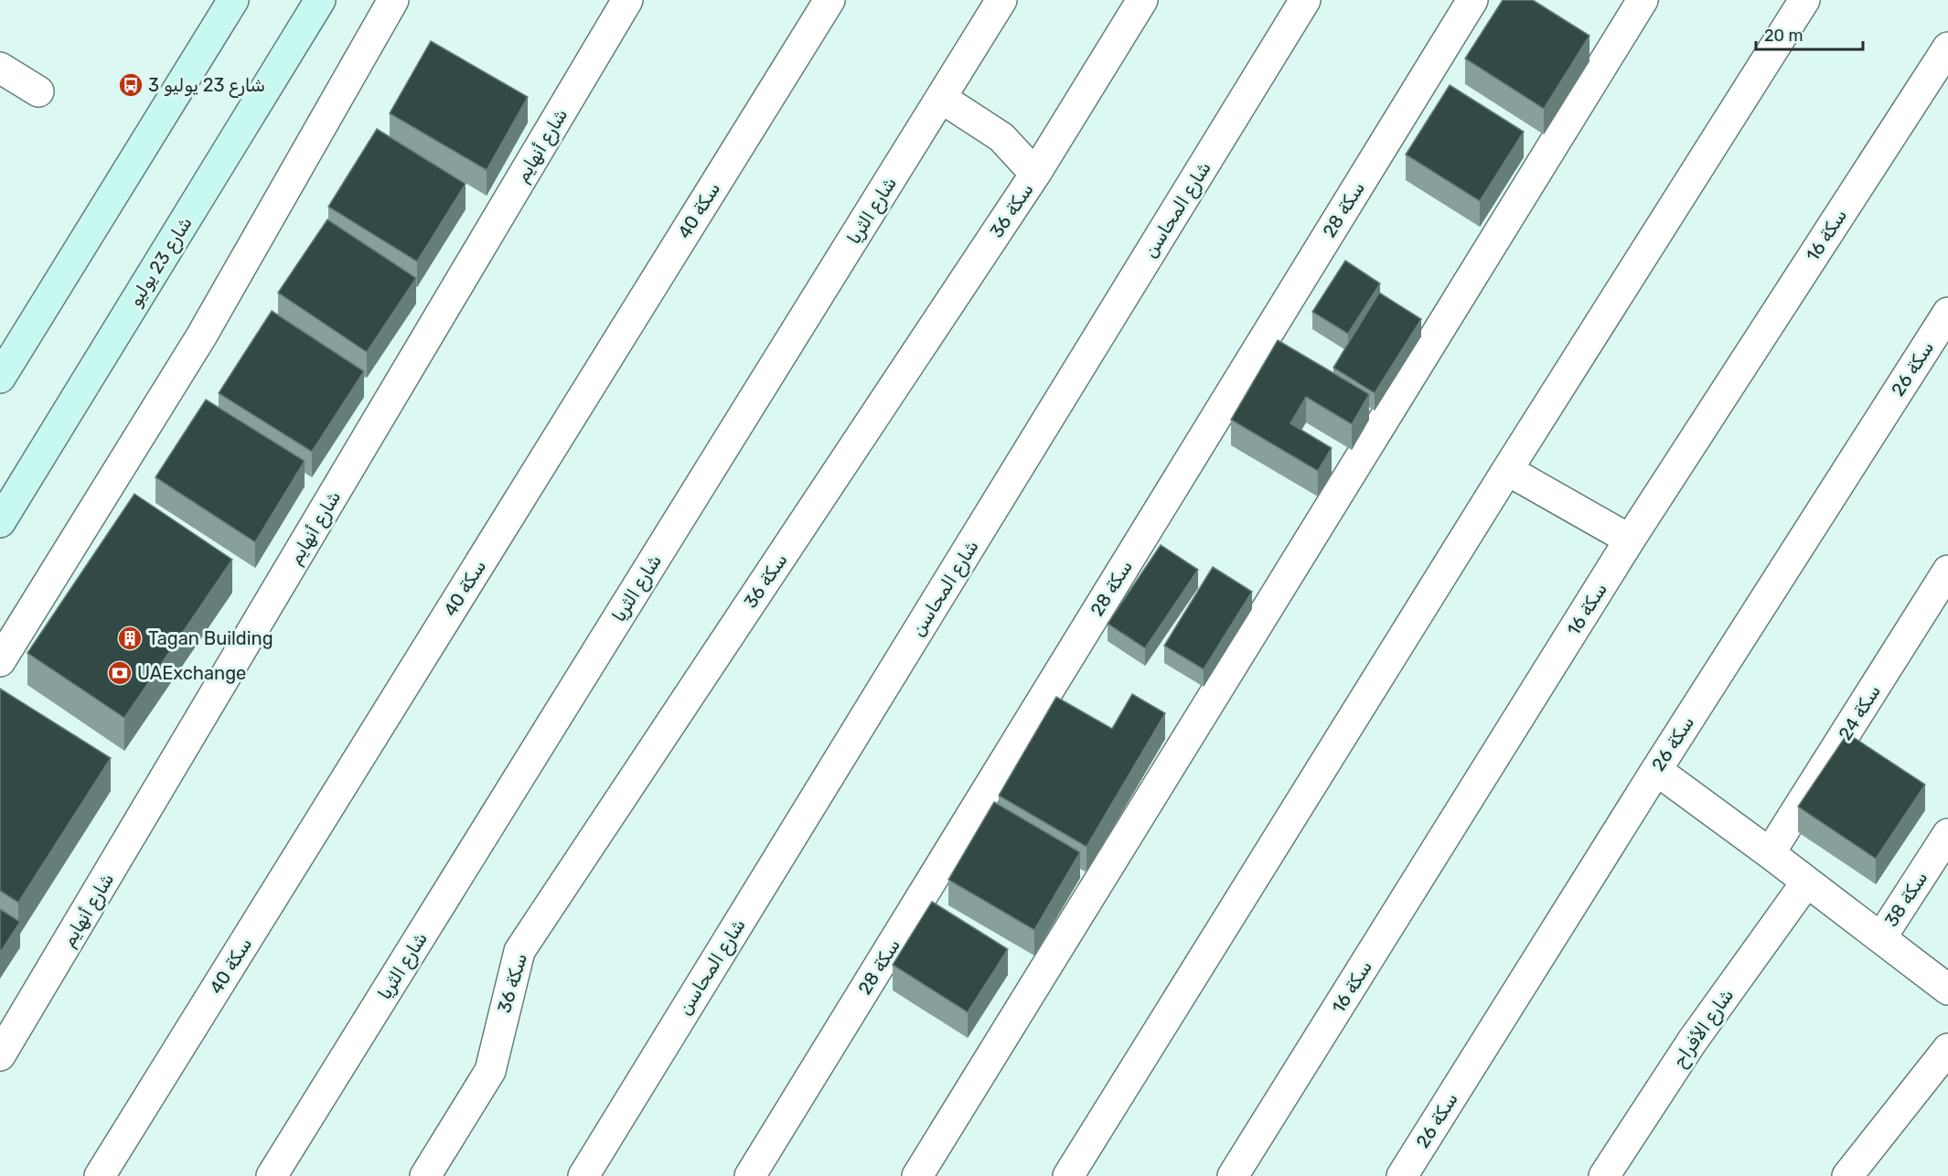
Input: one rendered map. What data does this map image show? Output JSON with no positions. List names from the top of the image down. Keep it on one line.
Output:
{"streets":{"main road":["شارع 23 يوليو"],"street":["شارع أنهايم","شارع المحاسن","سكة 28","سكة 40","شارع الثريا","سكة 36","سكة 16","سكة 26","سكة 24","سكة 38","شارع الأفراح"]},"places":{"bus stop":["شارع 23 يوليو 3"],"building":["Tagan Building"],"bank":["UAExchange"]},"scale_bar":"20 m"}
